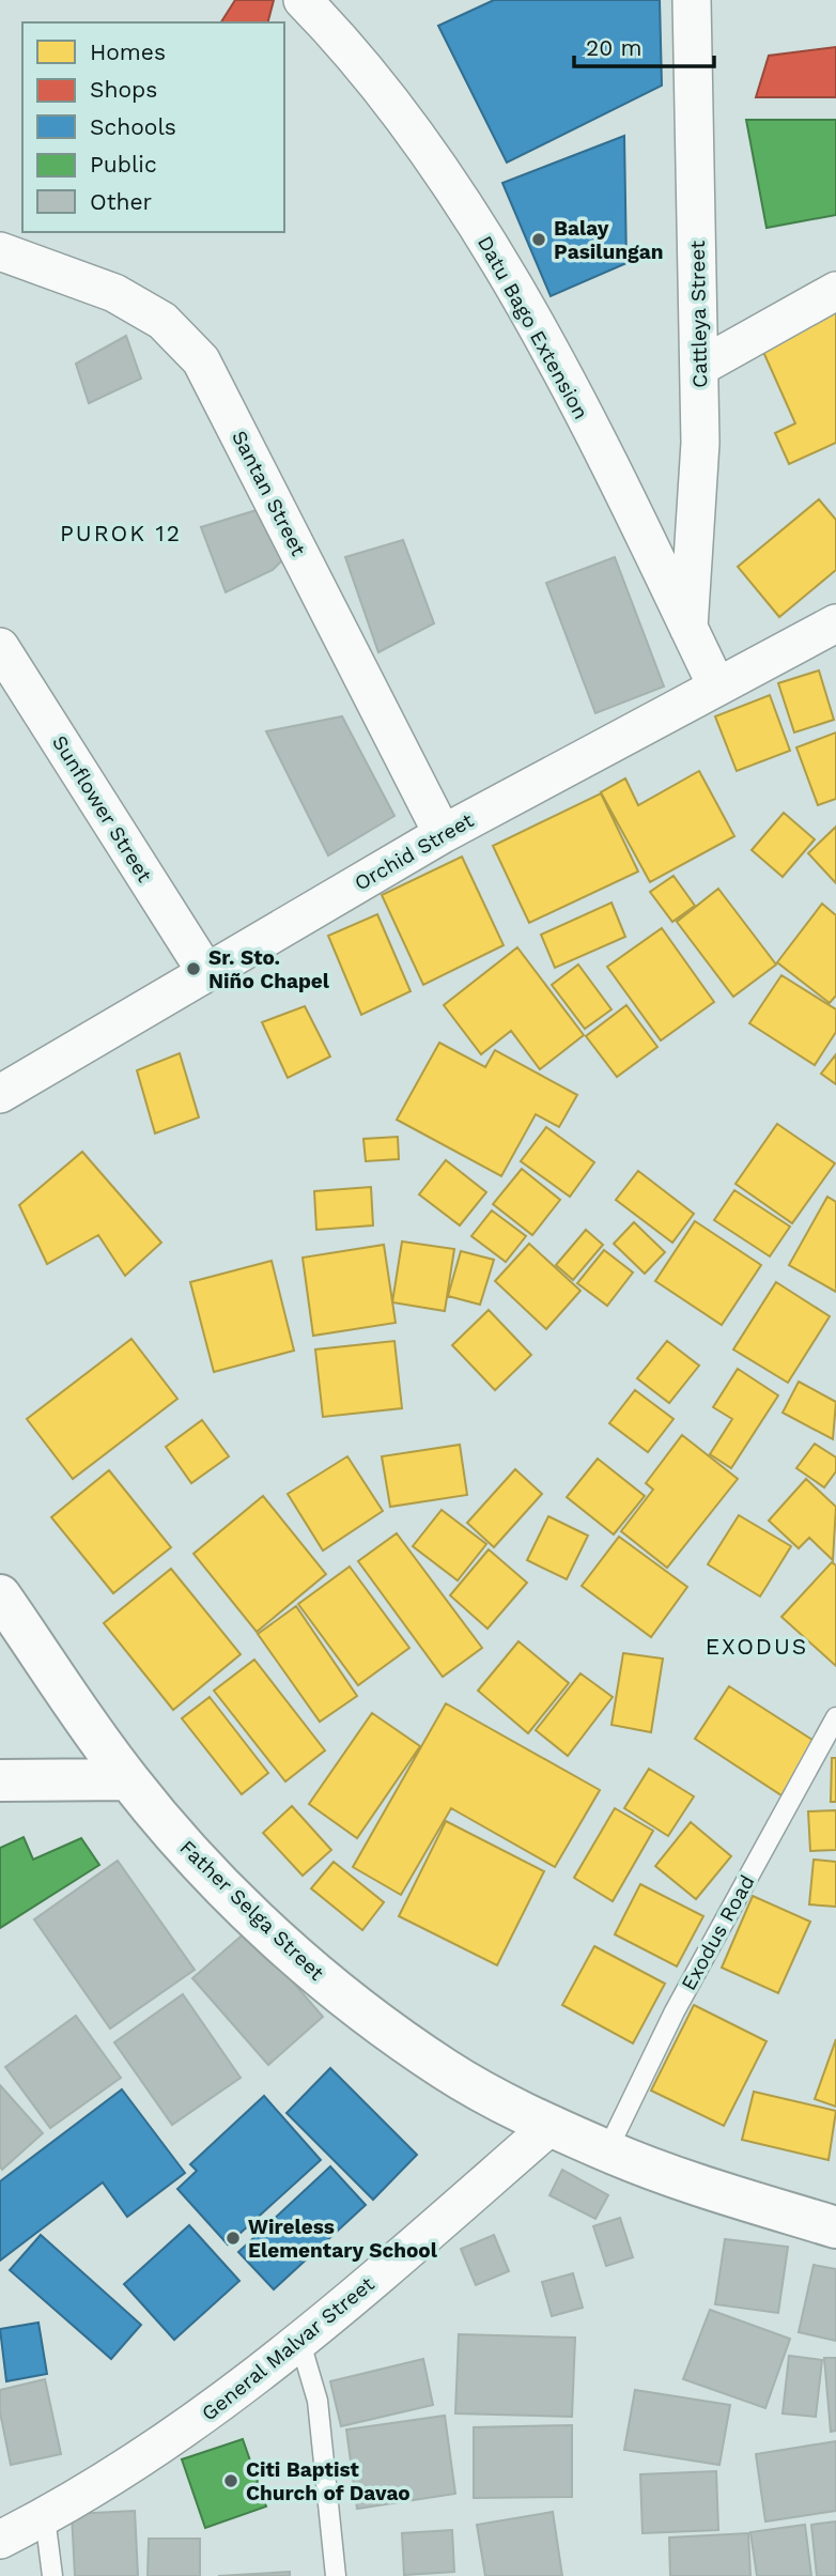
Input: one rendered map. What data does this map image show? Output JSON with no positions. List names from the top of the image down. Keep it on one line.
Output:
{"streets":{"main road":["Father Selga Street"],"street":["Cattleya Street","Datu Bago Extension","Santan Street","Sunflower Street","Orchid Street","General Malvar Street"],"lane":["Exodus Road"]},"crossings":[["Cattleya Street","Datu Bago Extension"],["Datu Bago Extension","Orchid Street"],["Santan Street","Orchid Street"],["Sunflower Street","Orchid Street"],["Father Selga Street","Exodus Road"],["Father Selga Street","General Malvar Street"]],"districts":["PUROK 12","EXODUS"],"places":["Balay Pasilungan","Sr. Sto. Niño Chapel","Wireless Elementary School","Citi Baptist Church of Davao"],"legend":["Homes","Shops","Schools","Public","Other"],"scale_bar":"20 m"}
